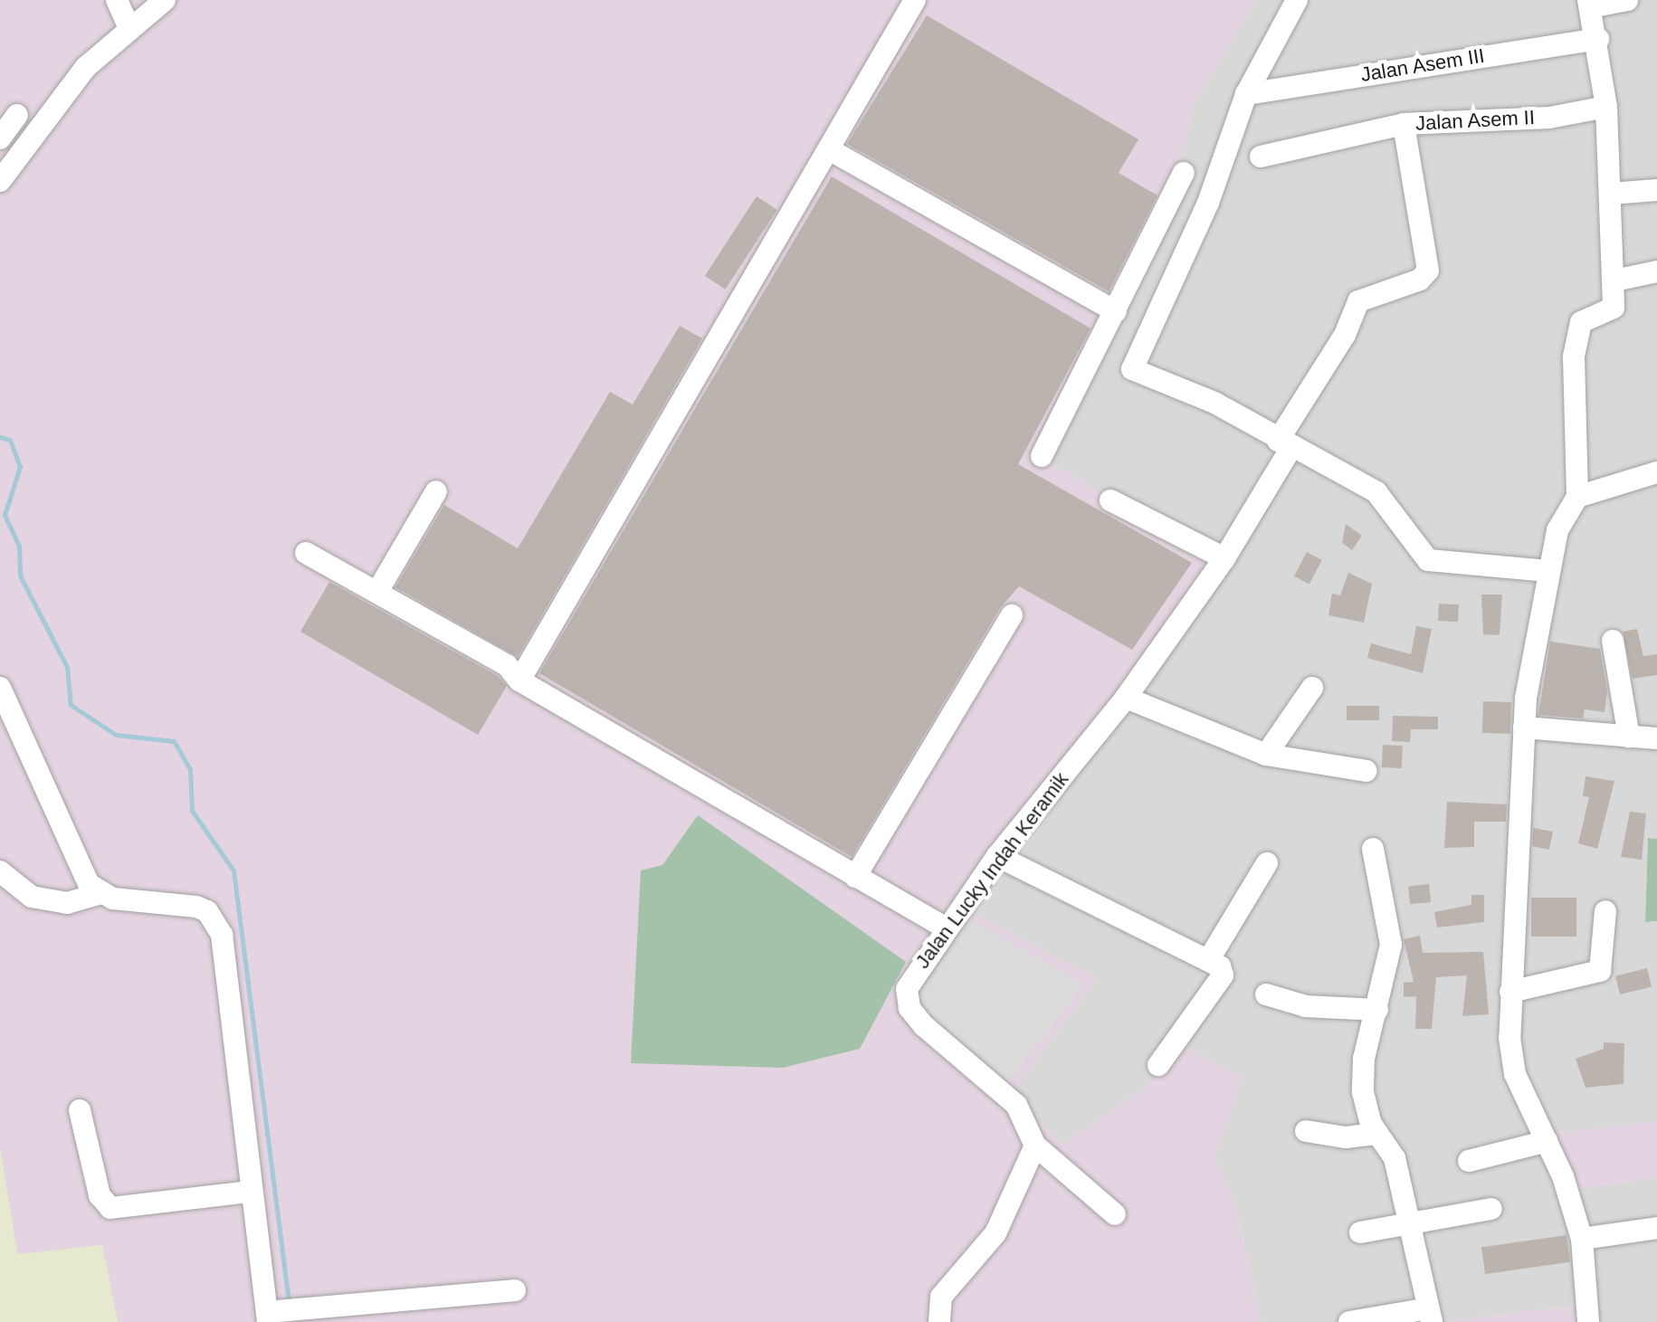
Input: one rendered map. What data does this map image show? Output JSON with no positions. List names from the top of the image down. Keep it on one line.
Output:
{"streets":{"street":["Jalan Asem III","Jalan Asem II","Jalan Lucky Indah Keramik"]},"crossings":[["Jalan Asem II","Jalan Lucky Indah Keramik"]]}
